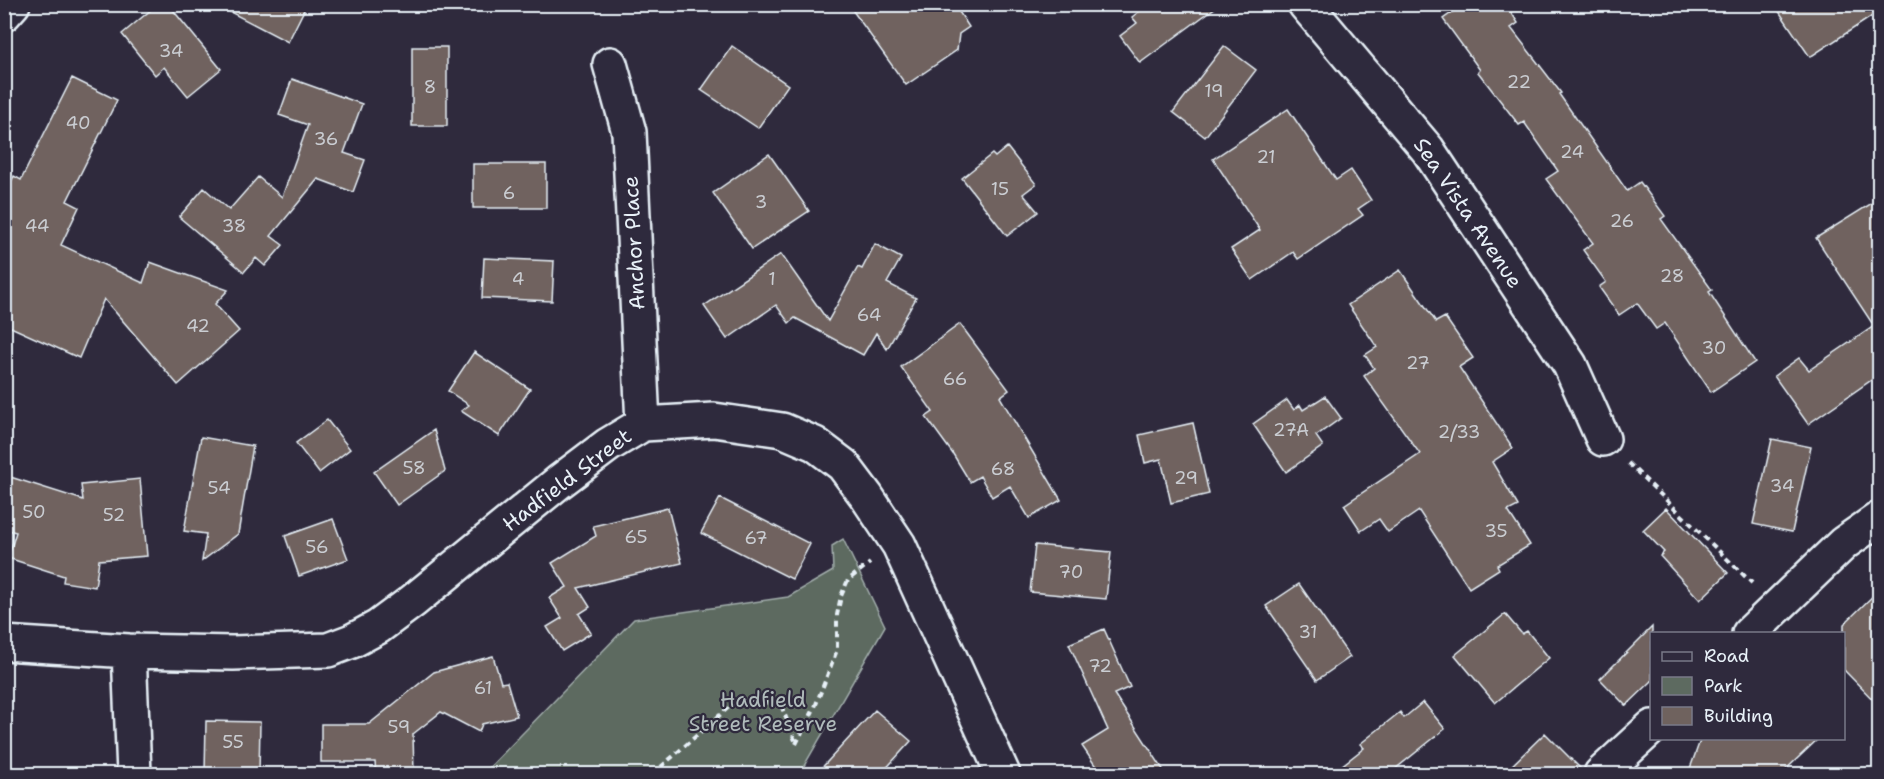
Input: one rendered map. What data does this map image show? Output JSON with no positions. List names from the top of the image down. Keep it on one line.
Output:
{"streets":{"street":["Sea Vista Avenue","Anchor Place","Hadfield Street"]},"crossings":[["Anchor Place","Hadfield Street"]],"parks":["Hadfield Street Reserve"],"house_numbers":["34","22","8","19","40","36","24","21","15","6","3","26","44","38","28","4","1","64","42","30","27","66","27A","2/33","58","68","29","34","54","50","52","35","65","67","56","70","31","72","61","59","55"],"legend":["Road","Park","Building"]}
